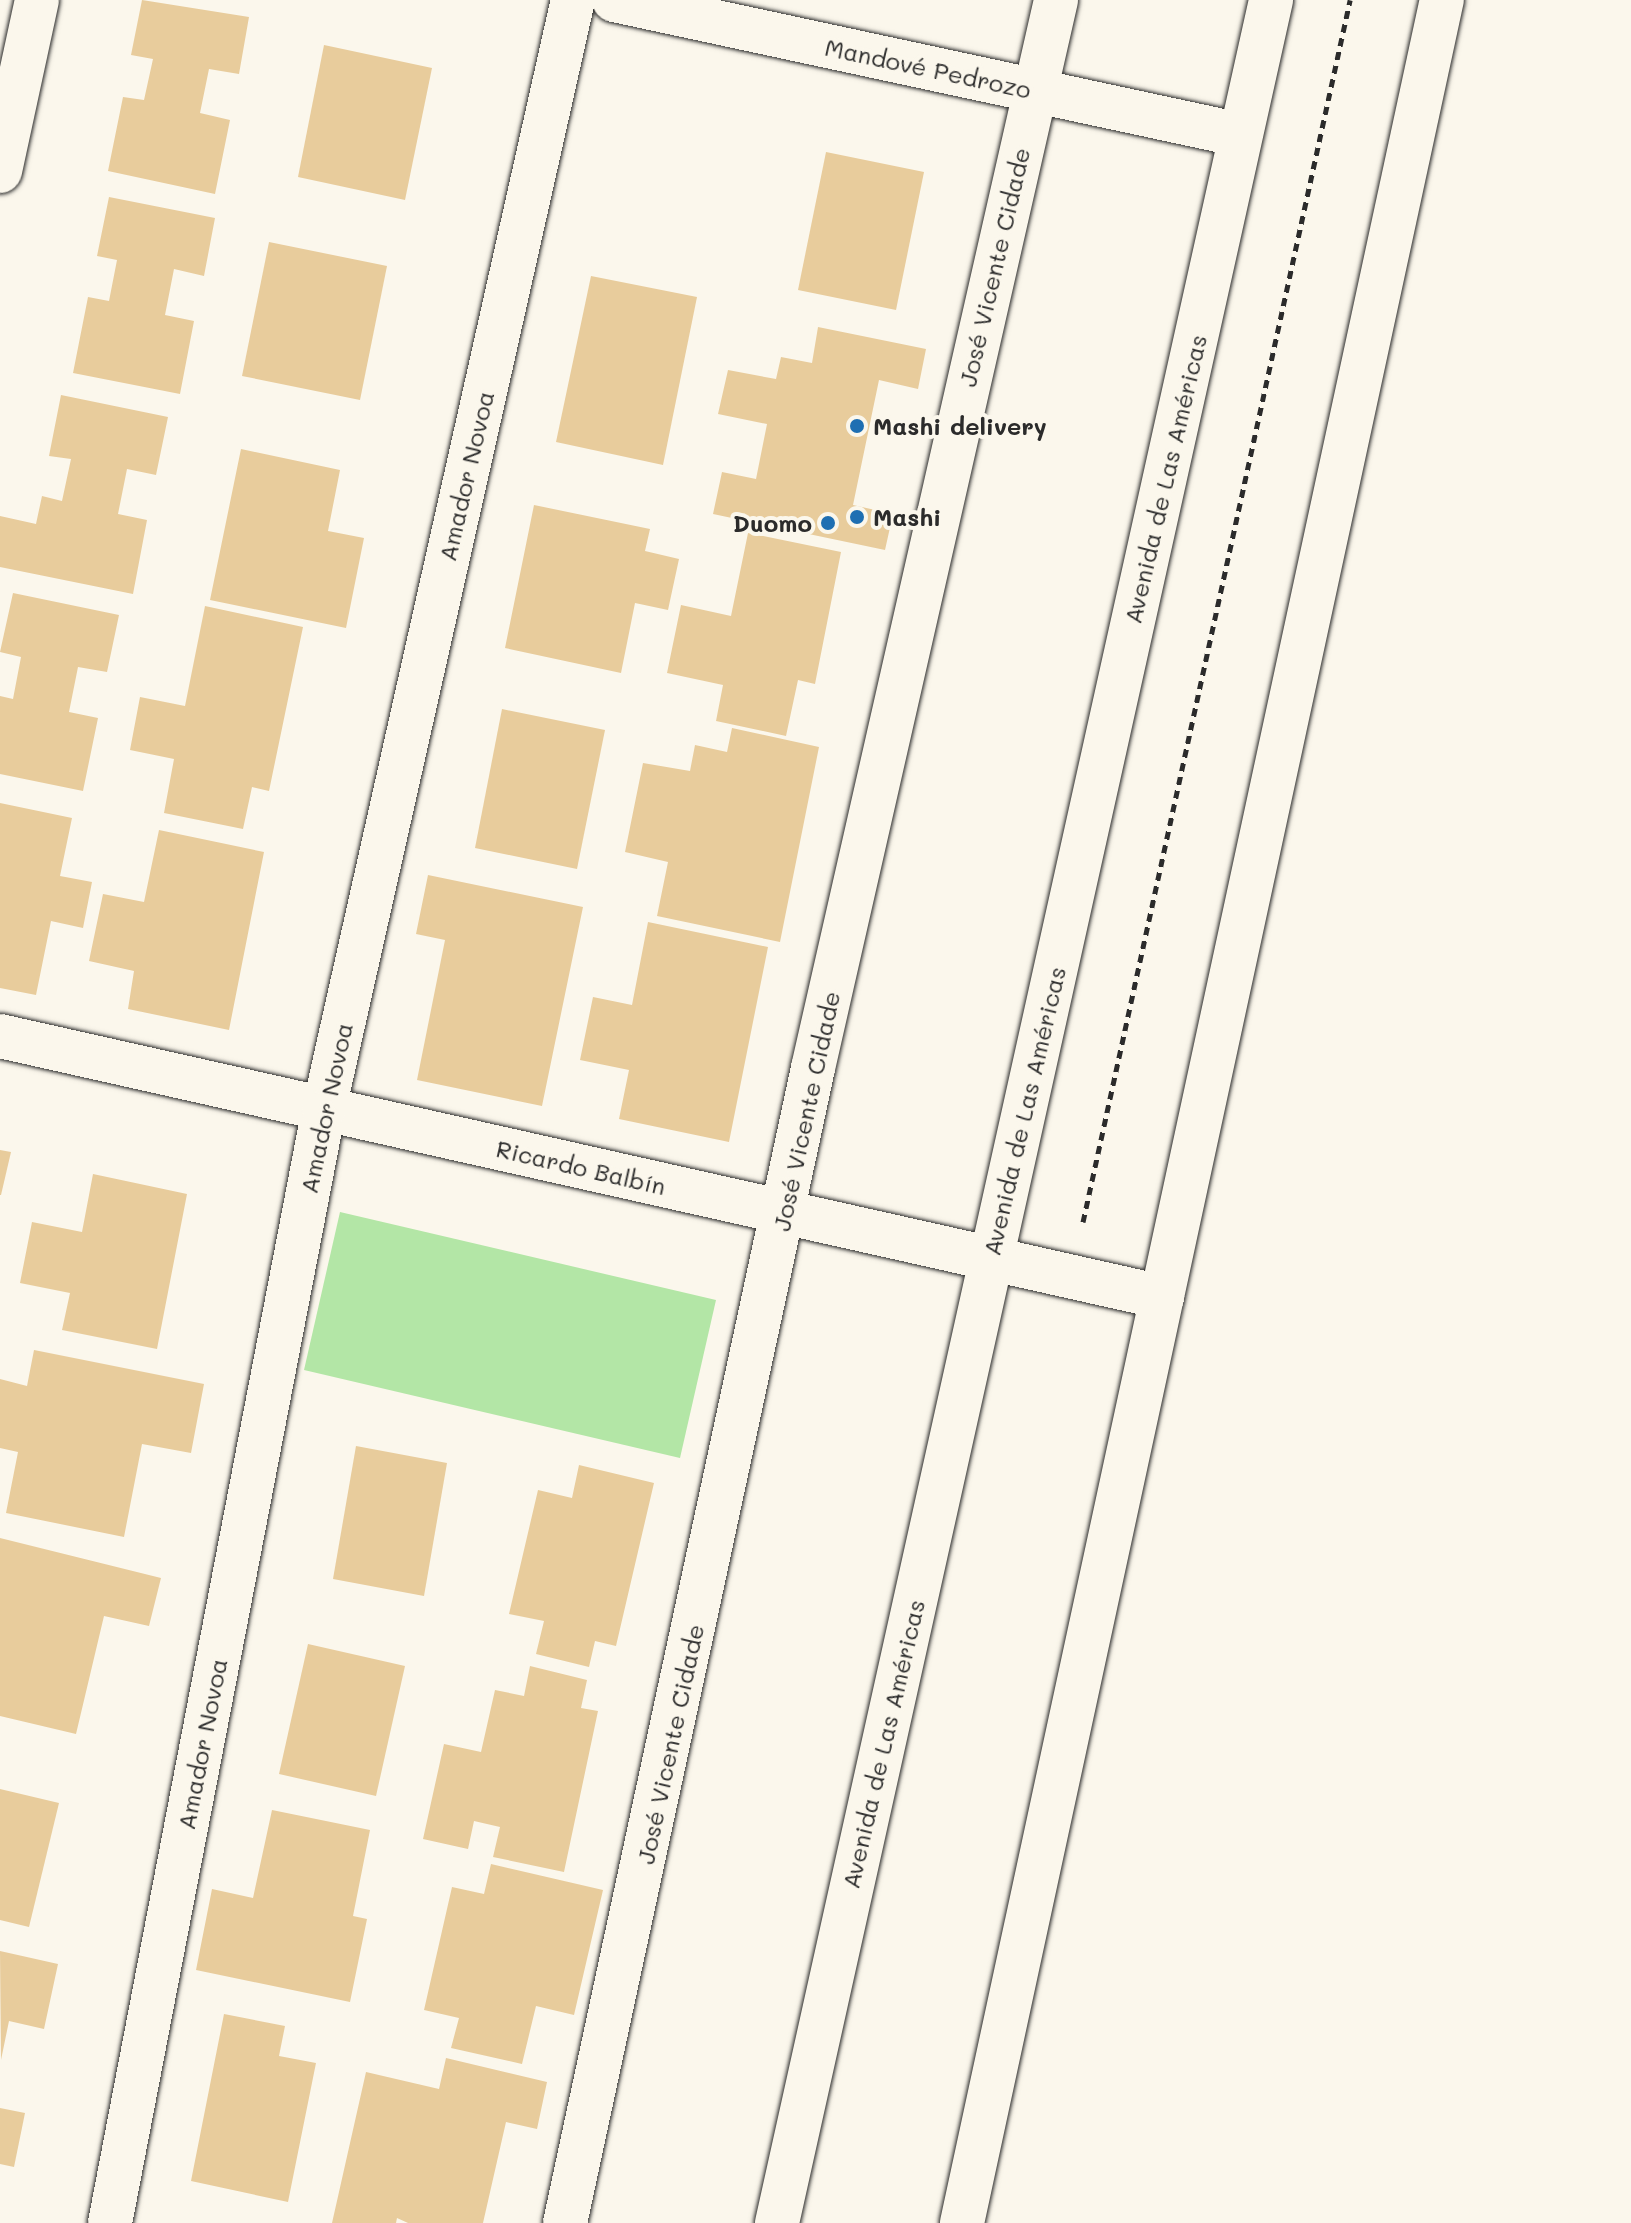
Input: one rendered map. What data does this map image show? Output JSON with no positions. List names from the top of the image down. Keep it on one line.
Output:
{"streets":{"street":["Mandové Pedrozo","José Vicente Cidade","Amador Novoa","Avenida de Las Américas","Ricardo Balbín"]},"crossings":[["Mandové Pedrozo","José Vicente Cidade"],["Mandové Pedrozo","Avenida de Las Américas"],["José Vicente Cidade","Ricardo Balbín"],["Amador Novoa","Ricardo Balbín"],["Avenida de Las Américas","Ricardo Balbín"]],"places":["Mashi delivery","Mashi","Duomo"]}
